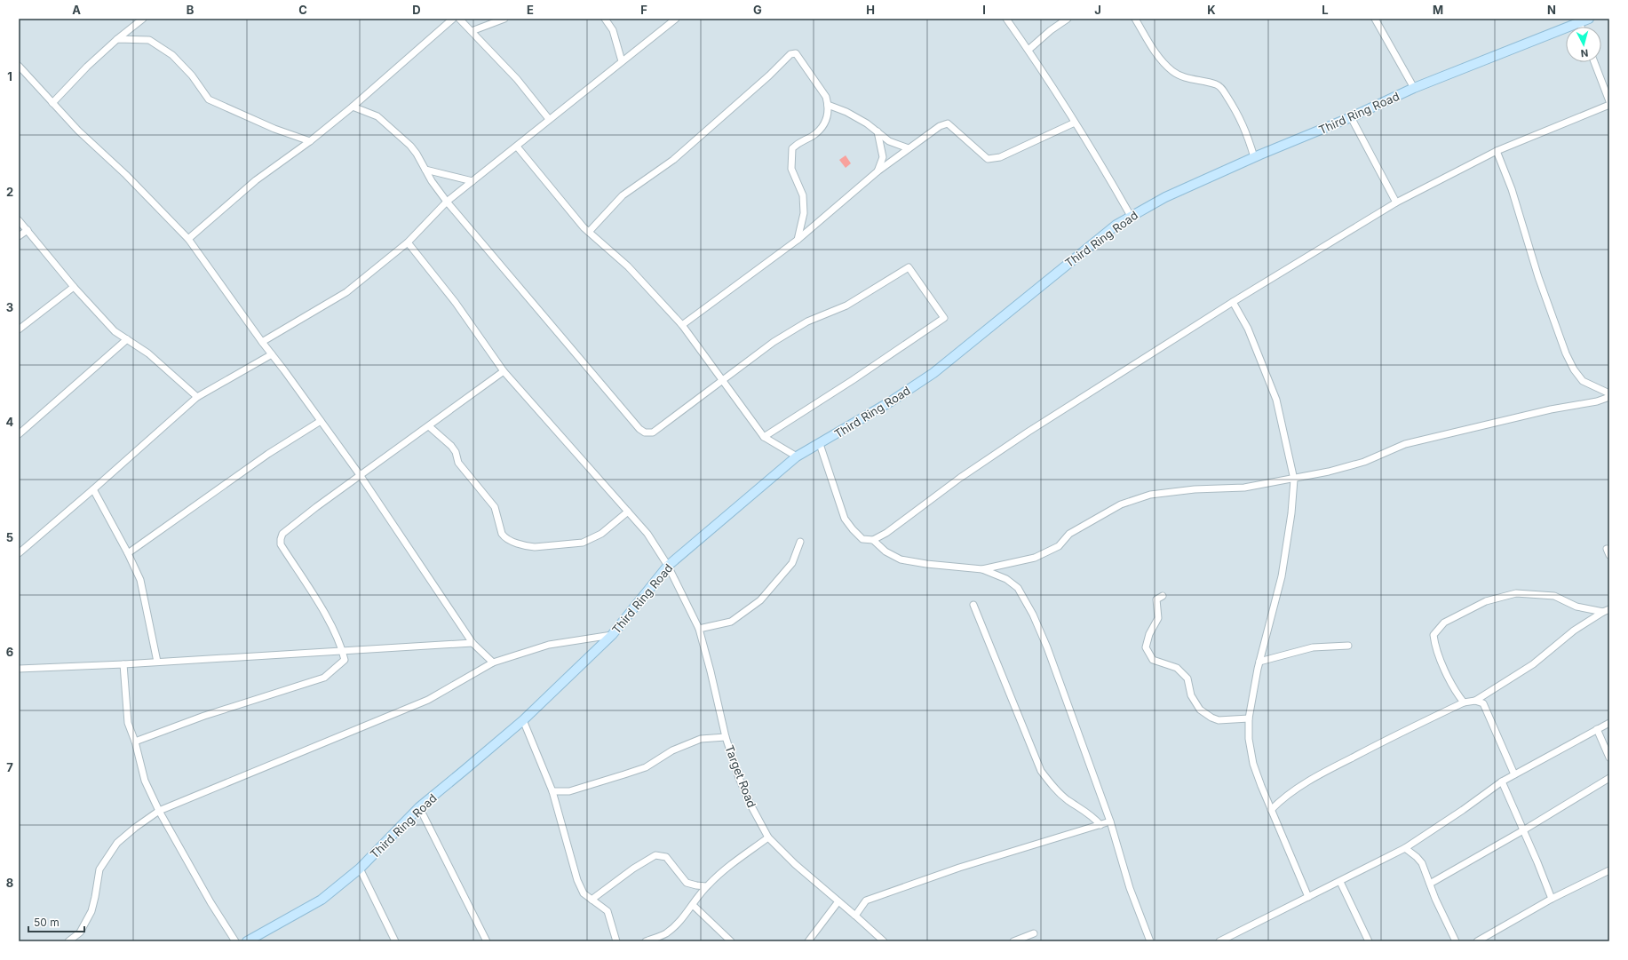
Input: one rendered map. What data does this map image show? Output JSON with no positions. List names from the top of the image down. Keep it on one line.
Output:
{"streets":{"street":["Third Ring Road","Target Road"]},"crossings":[["Third Ring Road","Target Road"]],"scale_bar":"50 m","north":"bottom","grid":{"columns":["A","B","C","D","E","F","G","H","I","J","K","L","M","N"],"rows":["1","2","3","4","5","6","7","8"]}}
